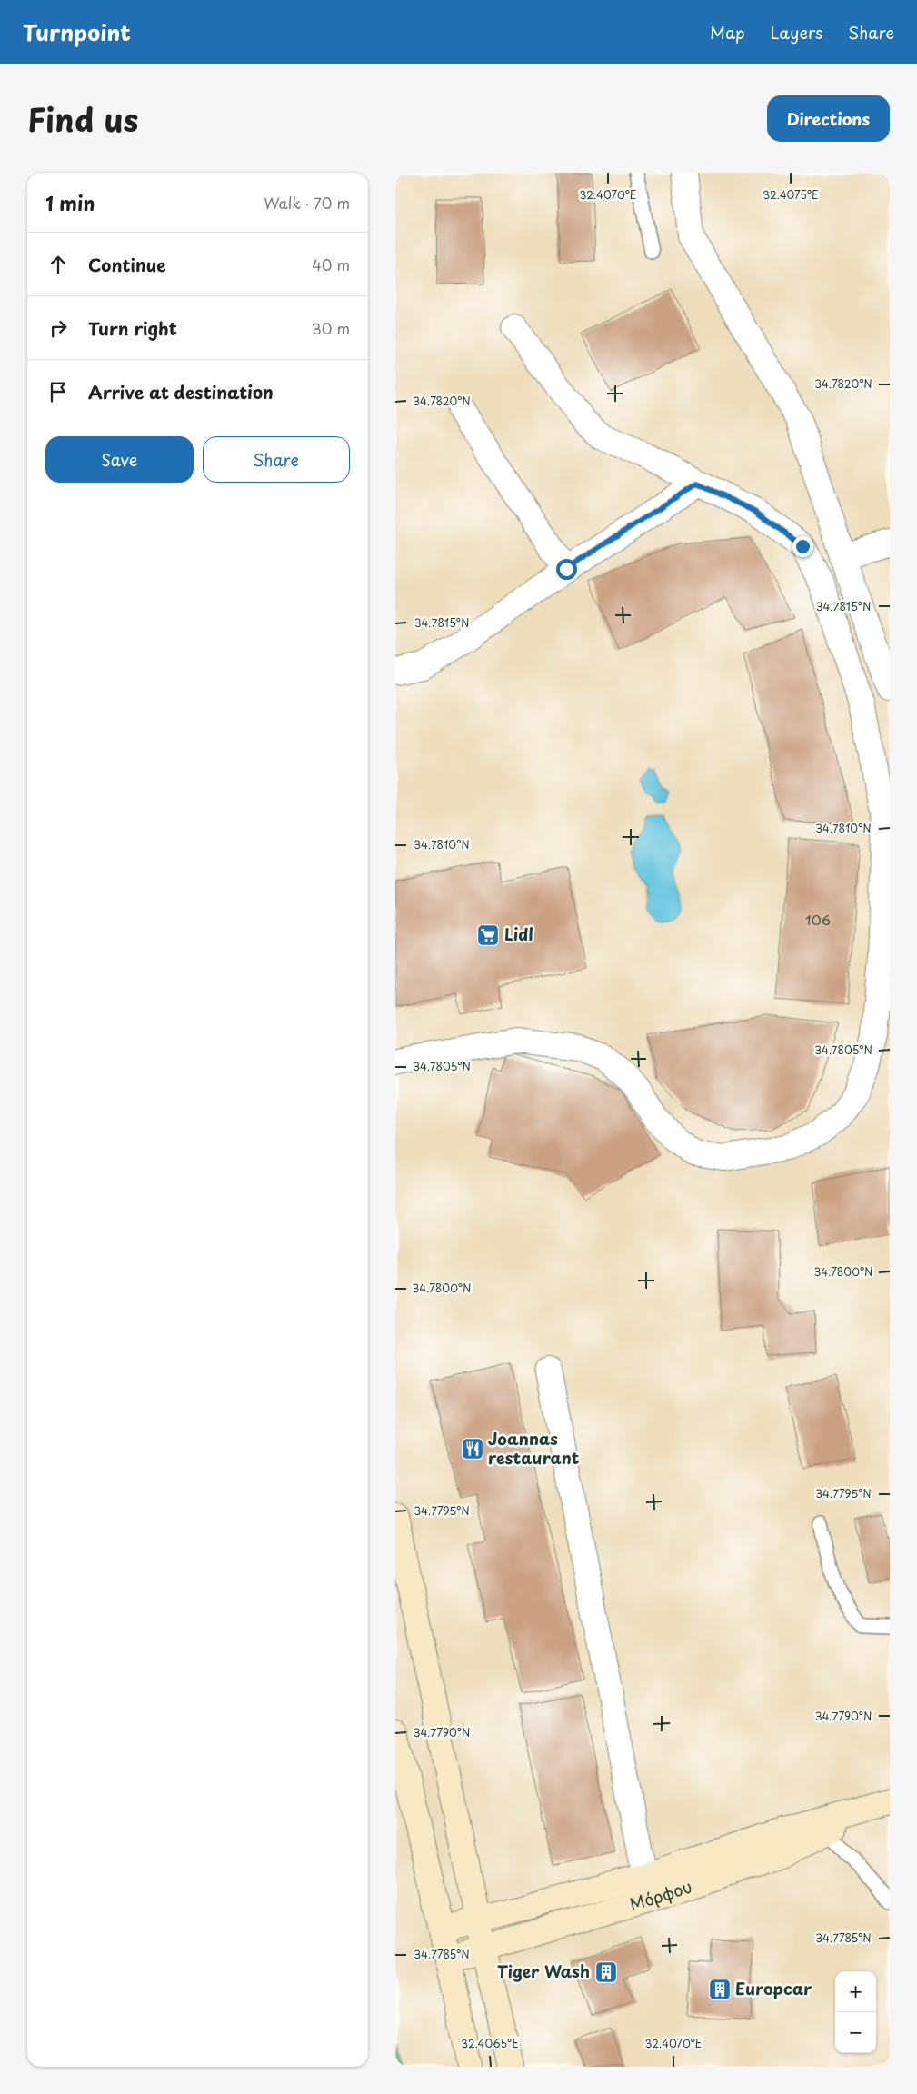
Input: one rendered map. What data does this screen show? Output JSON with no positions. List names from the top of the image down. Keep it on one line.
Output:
{"streets":{"street":["Μόρφου"]},"places":{"supermarket":["Lidl"],"restaurant":["Joannas restaurant"],"building":["Tiger Wash","Europcar"]},"house_numbers":["106"],"page":{"header":"Turnpoint","nav":["Map","Layers","Share"],"title":"Find us","buttons":["Directions",["Save","Share"]],"heading":["1 min","Walk · 70 m"],"list":[["Continue","40 m"],["Turn right","30 m"],"Arrive at destination"],"map_buttons":["+","−"]},"coordinates":["32.4070°E","32.4075°E","34.7820°N","34.7815°N","34.7810°N","34.7805°N","34.7800°N","34.7795°N","34.7790°N","34.7785°N","32.4065°E"]}
